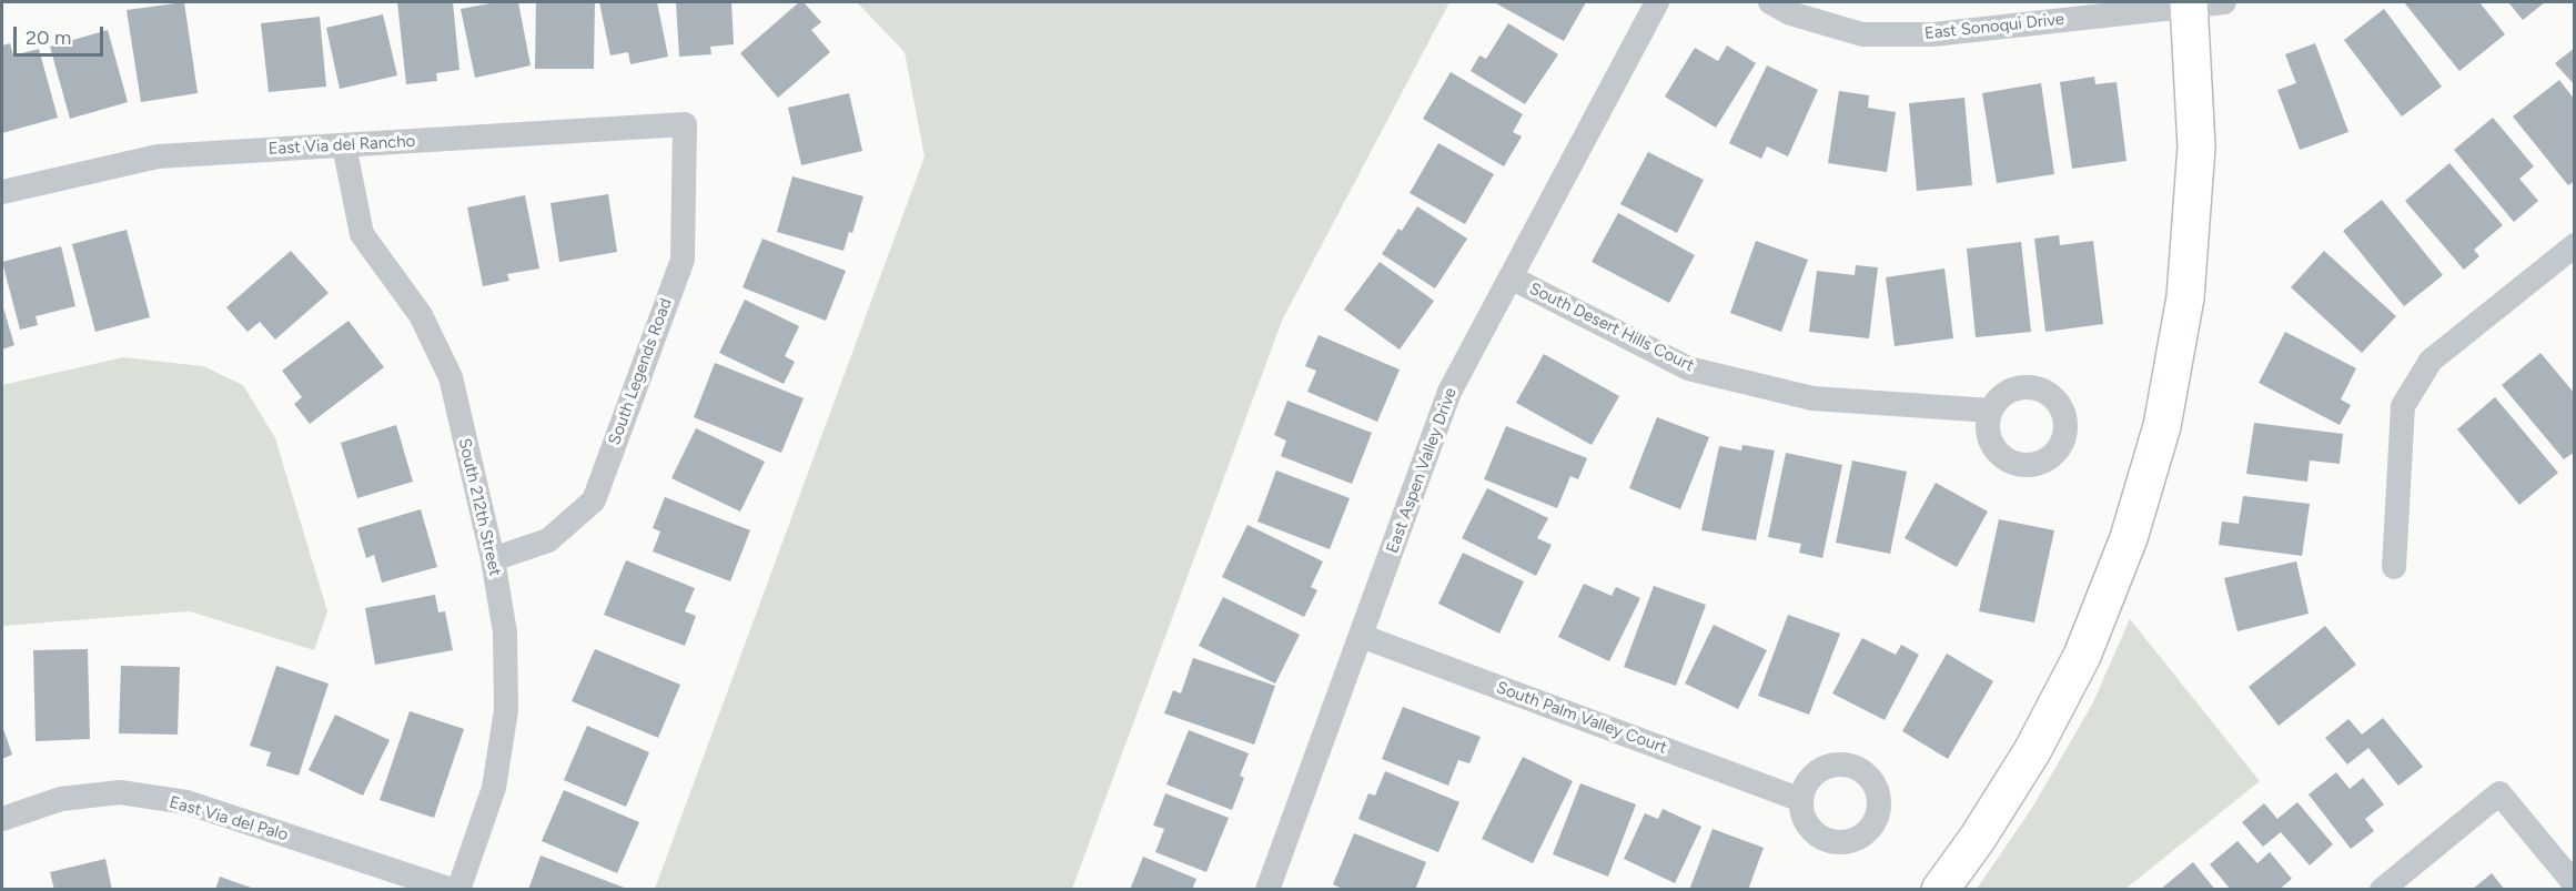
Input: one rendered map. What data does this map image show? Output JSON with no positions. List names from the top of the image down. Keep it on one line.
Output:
{"streets":{"street":["East Sonoqui Drive","East Via del Rancho","South Desert Hills Court","South Legends Road","East Aspen Valley Drive","South 212th Street","South Palm Valley Court","East Via del Palo"]},"crossings":[["East Via del Rancho","South Legends Road"],["East Via del Rancho","South 212th Street"],["South Desert Hills Court","East Aspen Valley Drive"],["South Legends Road","South 212th Street"],["East Aspen Valley Drive","South Palm Valley Court"]],"scale_bar":"20 m"}
